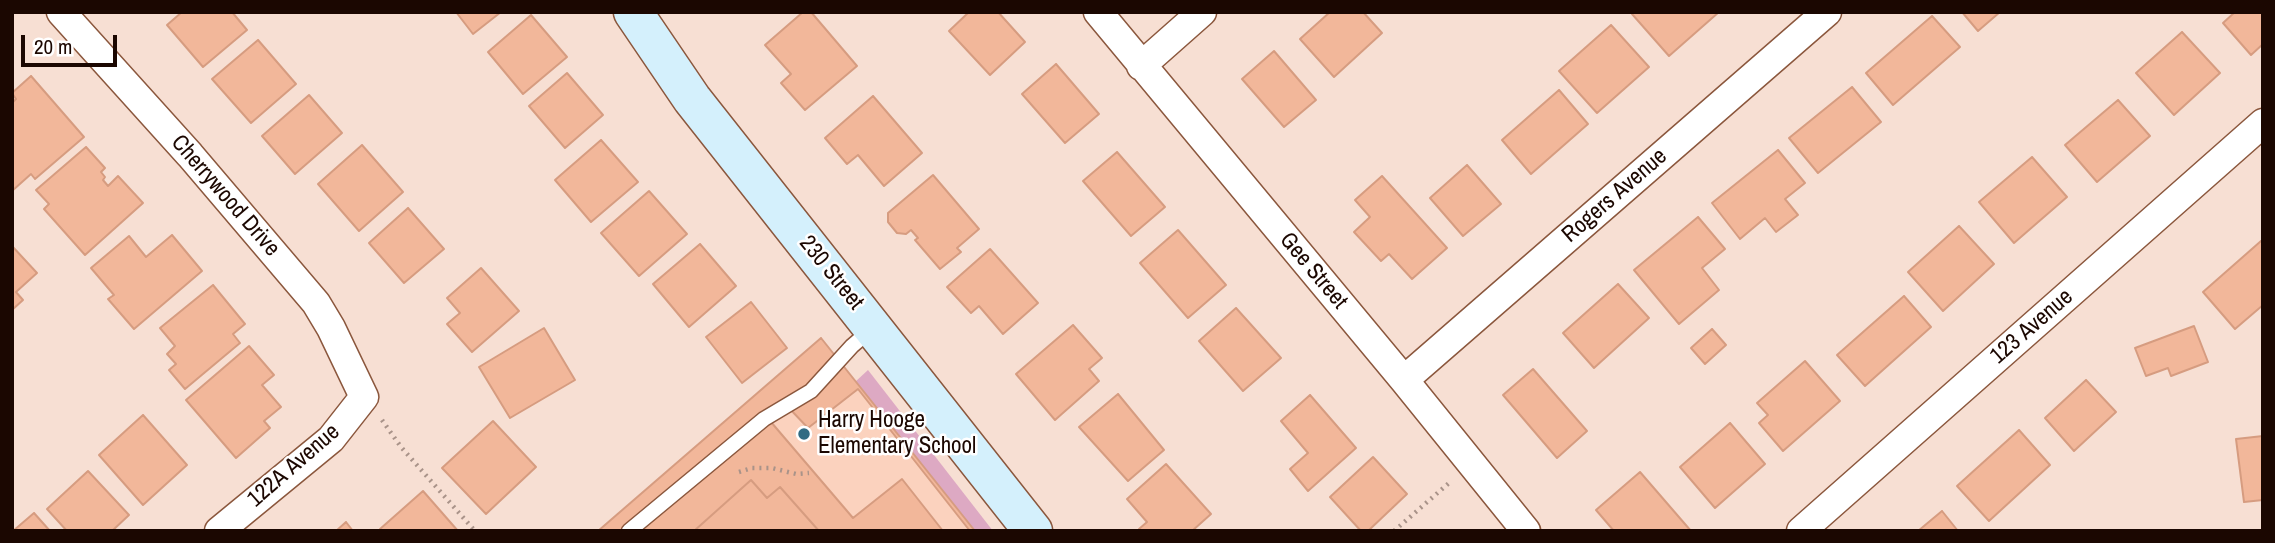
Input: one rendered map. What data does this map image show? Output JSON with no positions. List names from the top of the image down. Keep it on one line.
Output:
{"streets":{"street":["Cherrywood Drive","Rogers Avenue","Gee Street","230 Street","123 Avenue","122A Avenue"]},"crossings":[["Cherrywood Drive","122A Avenue"],["Rogers Avenue","Gee Street"]],"places":["Harry Hooge Elementary School"],"scale_bar":"20 m"}
